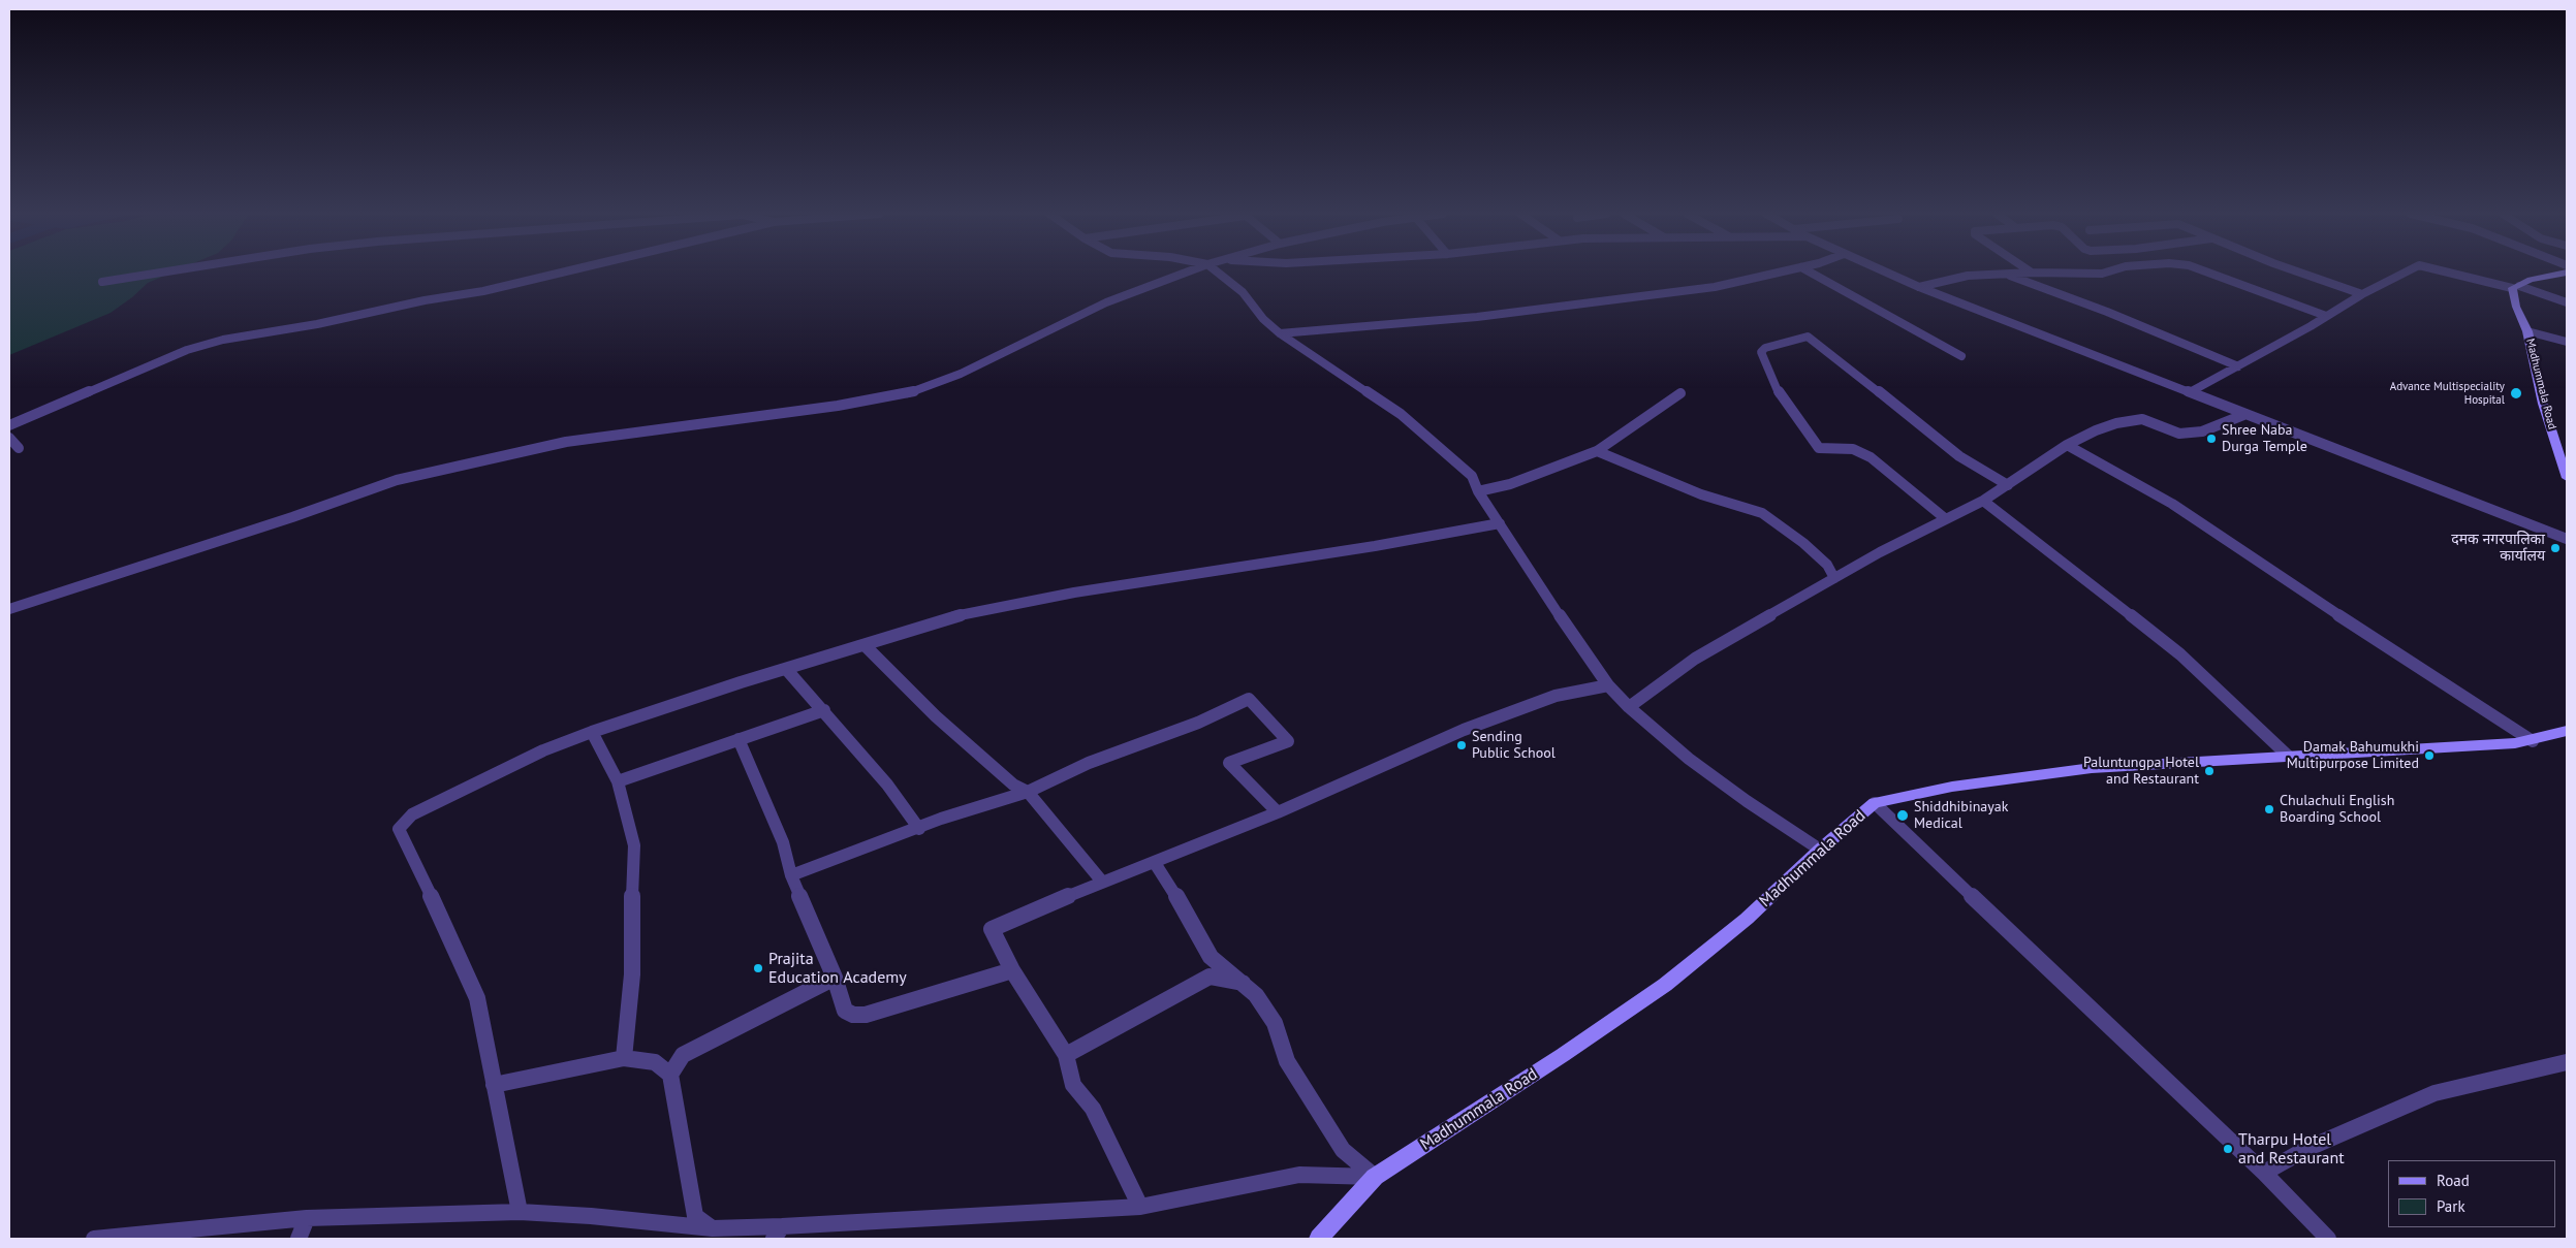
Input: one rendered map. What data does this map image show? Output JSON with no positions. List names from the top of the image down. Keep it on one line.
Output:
{"streets":{"street":["Madhummala Road"]},"places":["Advance Multispeciality Hospital","Shree Naba Durga Temple","दमक नगरपालिका कार्यालय","Sending Public School","Damak Bahumukhi Multipurpose Limited","Paluntungpa Hotel and Restaurant","Chulachuli English Boarding School","Shiddhibinayak Medical","Prajita Education Academy","Tharpu Hotel and Restaurant"],"legend":["Road","Park"]}
